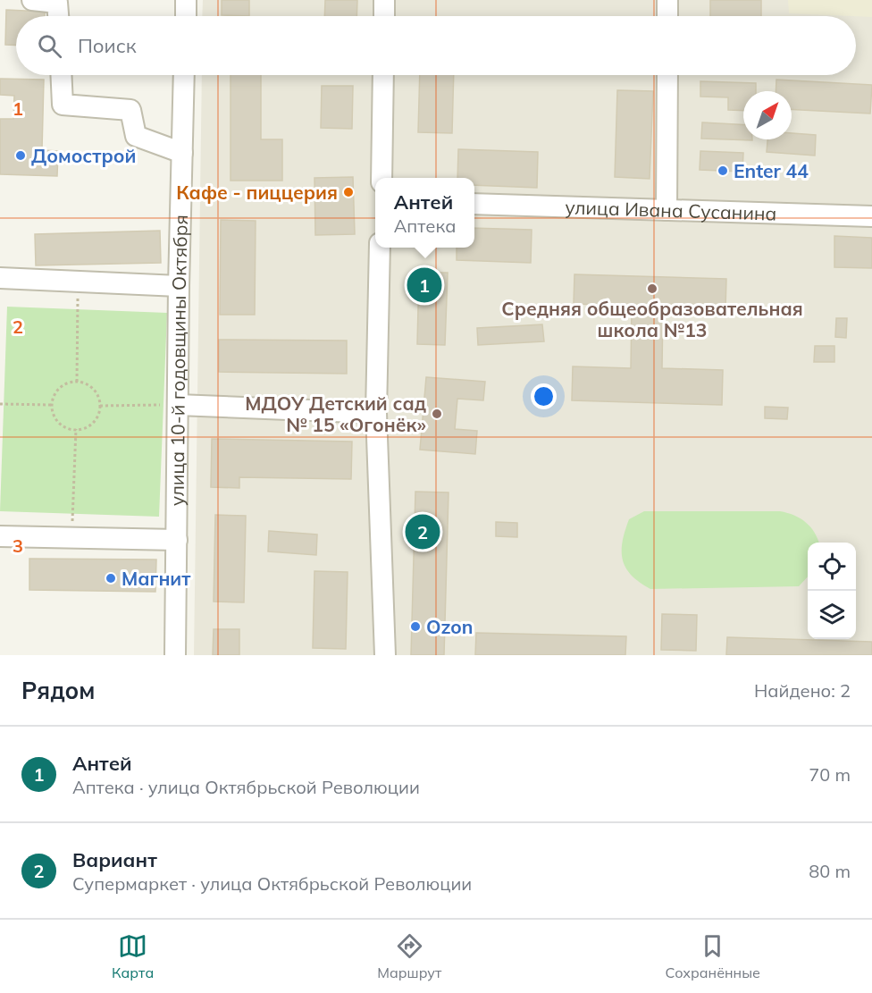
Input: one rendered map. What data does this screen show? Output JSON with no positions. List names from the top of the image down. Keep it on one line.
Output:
{"streets":{"street":["улица Ивана Сусанина","улица 10-й годовщины Октября"]},"places":["Домострой","Enter 44","Кафе - пиццерия","Средняя общеобразовательная школа №13","МДОУ Детский сад № 15 «Огонёк»","Магнит","Ozon"],"north":"top right","page":{"search":"Поиск","popup":["Антей","Аптека"],"pins":["1","2"],"heading":["Рядом","Найдено: 2"],"list":[{"mark":"1","name":"Антей","note":"Аптека · улица Октябрьской Революции","value":"70 m"},{"mark":"2","name":"Вариант","note":"Супермаркет · улица Октябрьской Революции","value":"80 m"}],"nav":["Карта","Маршрут","Сохранённые"]},"grid":{"rows":["1","2","3"]}}
